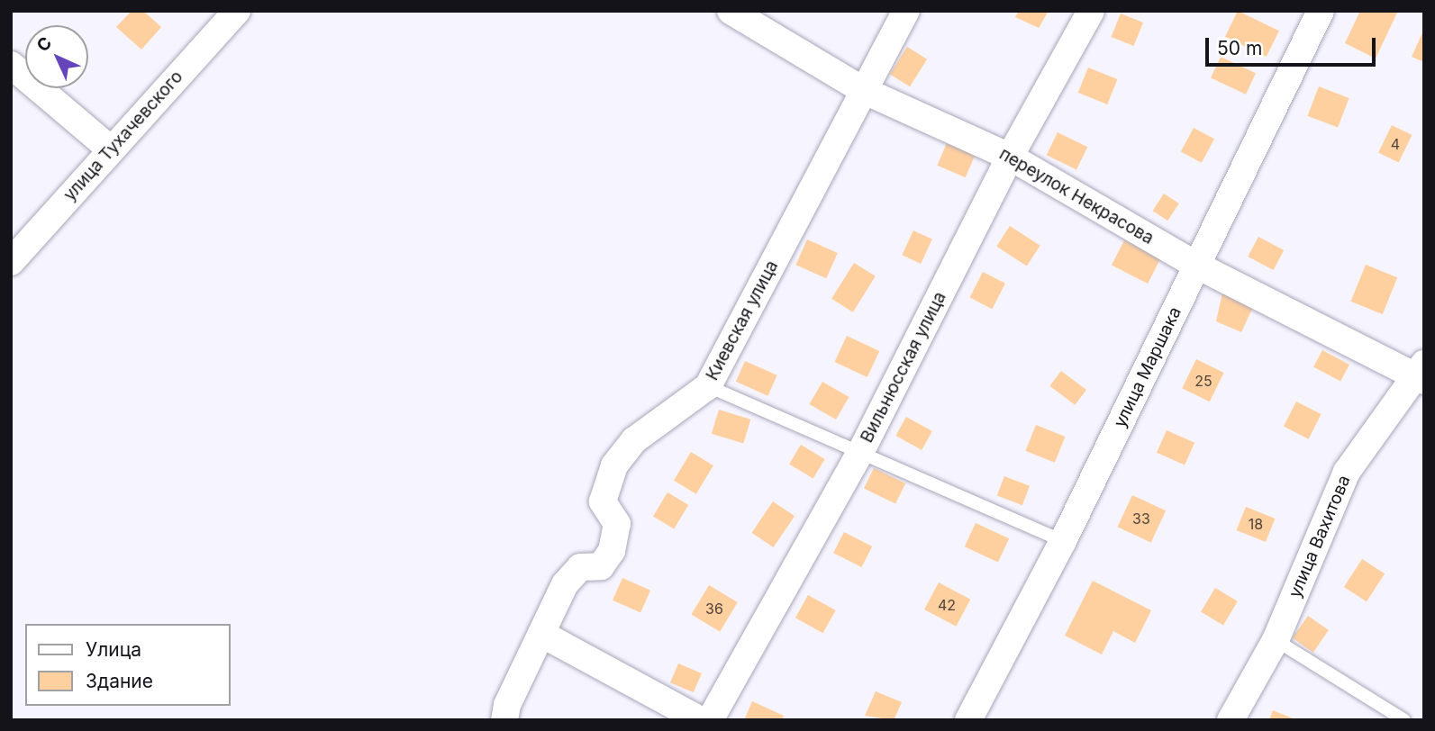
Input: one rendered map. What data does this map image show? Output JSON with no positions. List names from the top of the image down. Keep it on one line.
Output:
{"streets":{"street":["улица Тухачевского","переулок Некрасова","Киевская улица","Вильнюсская улица","улица Маршака","улица Вахитова"]},"crossings":[["переулок Некрасова","Киевская улица"],["переулок Некрасова","Вильнюсская улица"],["переулок Некрасова","улица Маршака"],["переулок Некрасова","улица Вахитова"]],"house_numbers":["4","25","33","18","42","36"],"legend":["Улица","Здание"],"scale_bar":"50 m","north":"top left"}
